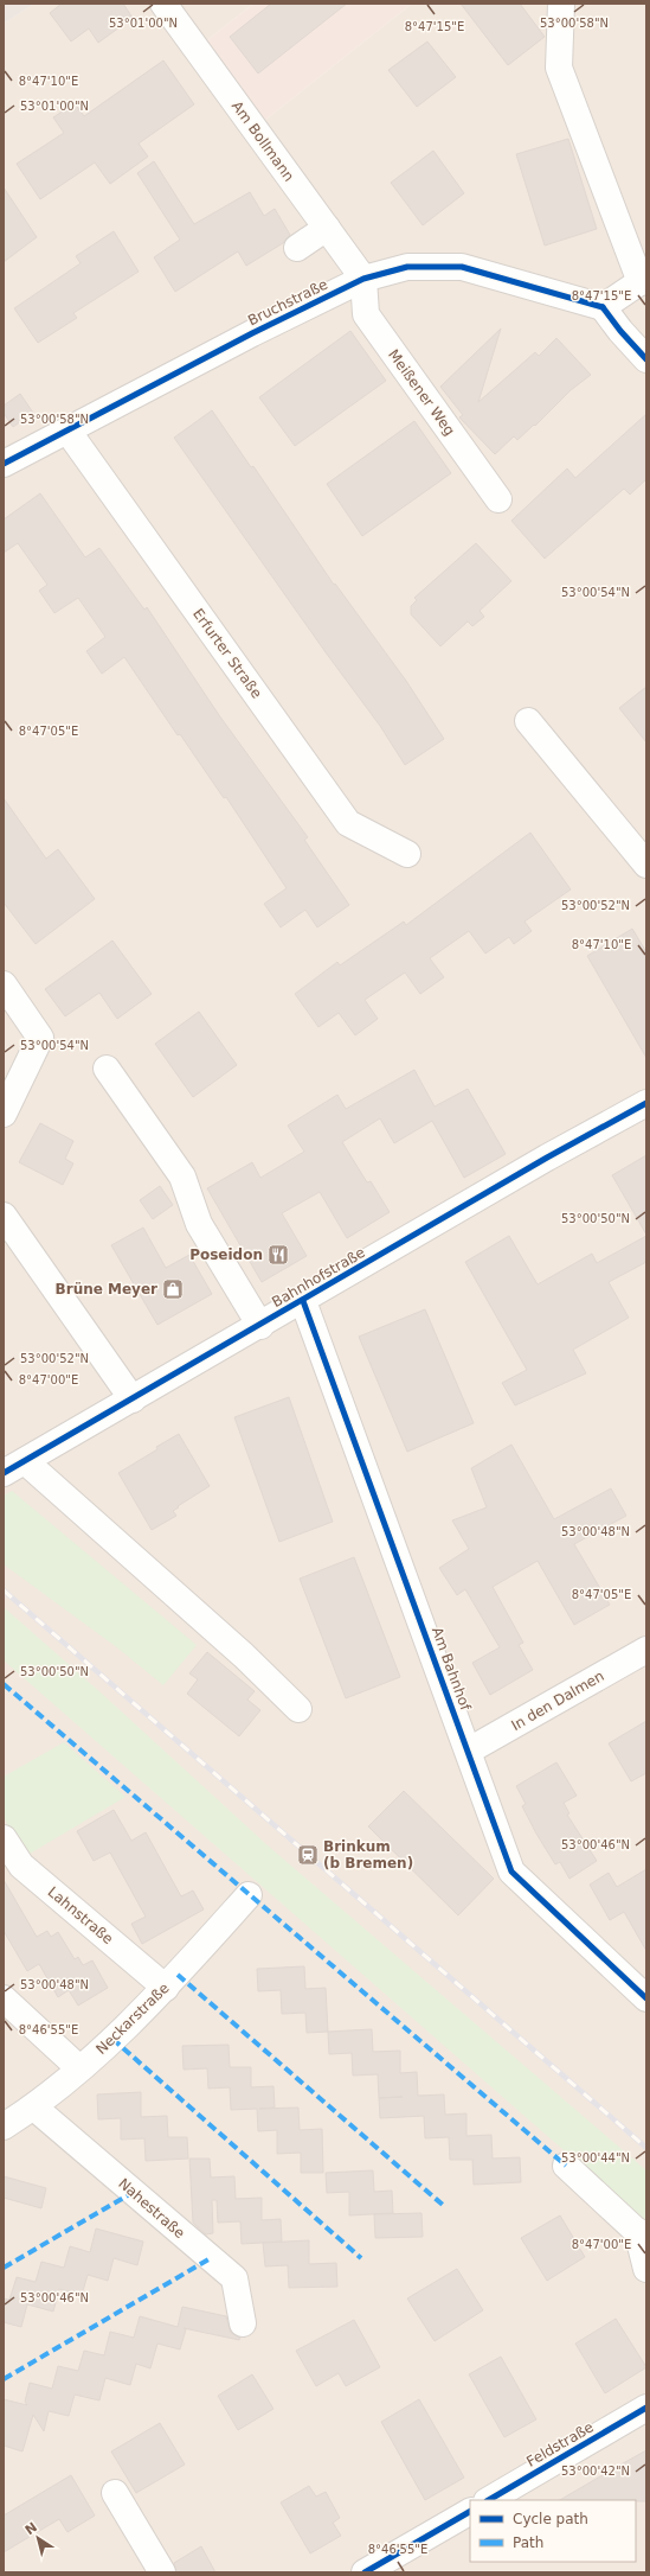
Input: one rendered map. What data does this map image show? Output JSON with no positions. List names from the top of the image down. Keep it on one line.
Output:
{"streets":{"street":["Am Bollmann","Bruchstraße","Meißener Weg","Erfurter Straße","Bahnhofstraße","Am Bahnhof","In den Dalmen","Lahnstraße","Neckarstraße","Nahestraße","Feldstraße"]},"crossings":[["Am Bollmann","Bruchstraße"],["Am Bollmann","Meißener Weg"],["Bruchstraße","Meißener Weg"],["Bruchstraße","Erfurter Straße"],["Bahnhofstraße","Am Bahnhof"],["Am Bahnhof","In den Dalmen"],["Lahnstraße","Neckarstraße"],["Neckarstraße","Nahestraße"]],"places":{"restaurant":["Poseidon"],"shop":["Brüne Meyer"],"station":["Brinkum (b Bremen)"]},"legend":["Cycle path","Path"],"north":"top left","coordinates":["53°01'00\"N","53°00'58\"N","8°47'15\"E","8°47'10\"E","53°00'54\"N","8°47'05\"E","53°00'52\"N","53°00'50\"N","8°47'00\"E","53°00'48\"N","53°00'46\"N","8°46'55\"E","53°00'44\"N","53°00'42\"N"]}
